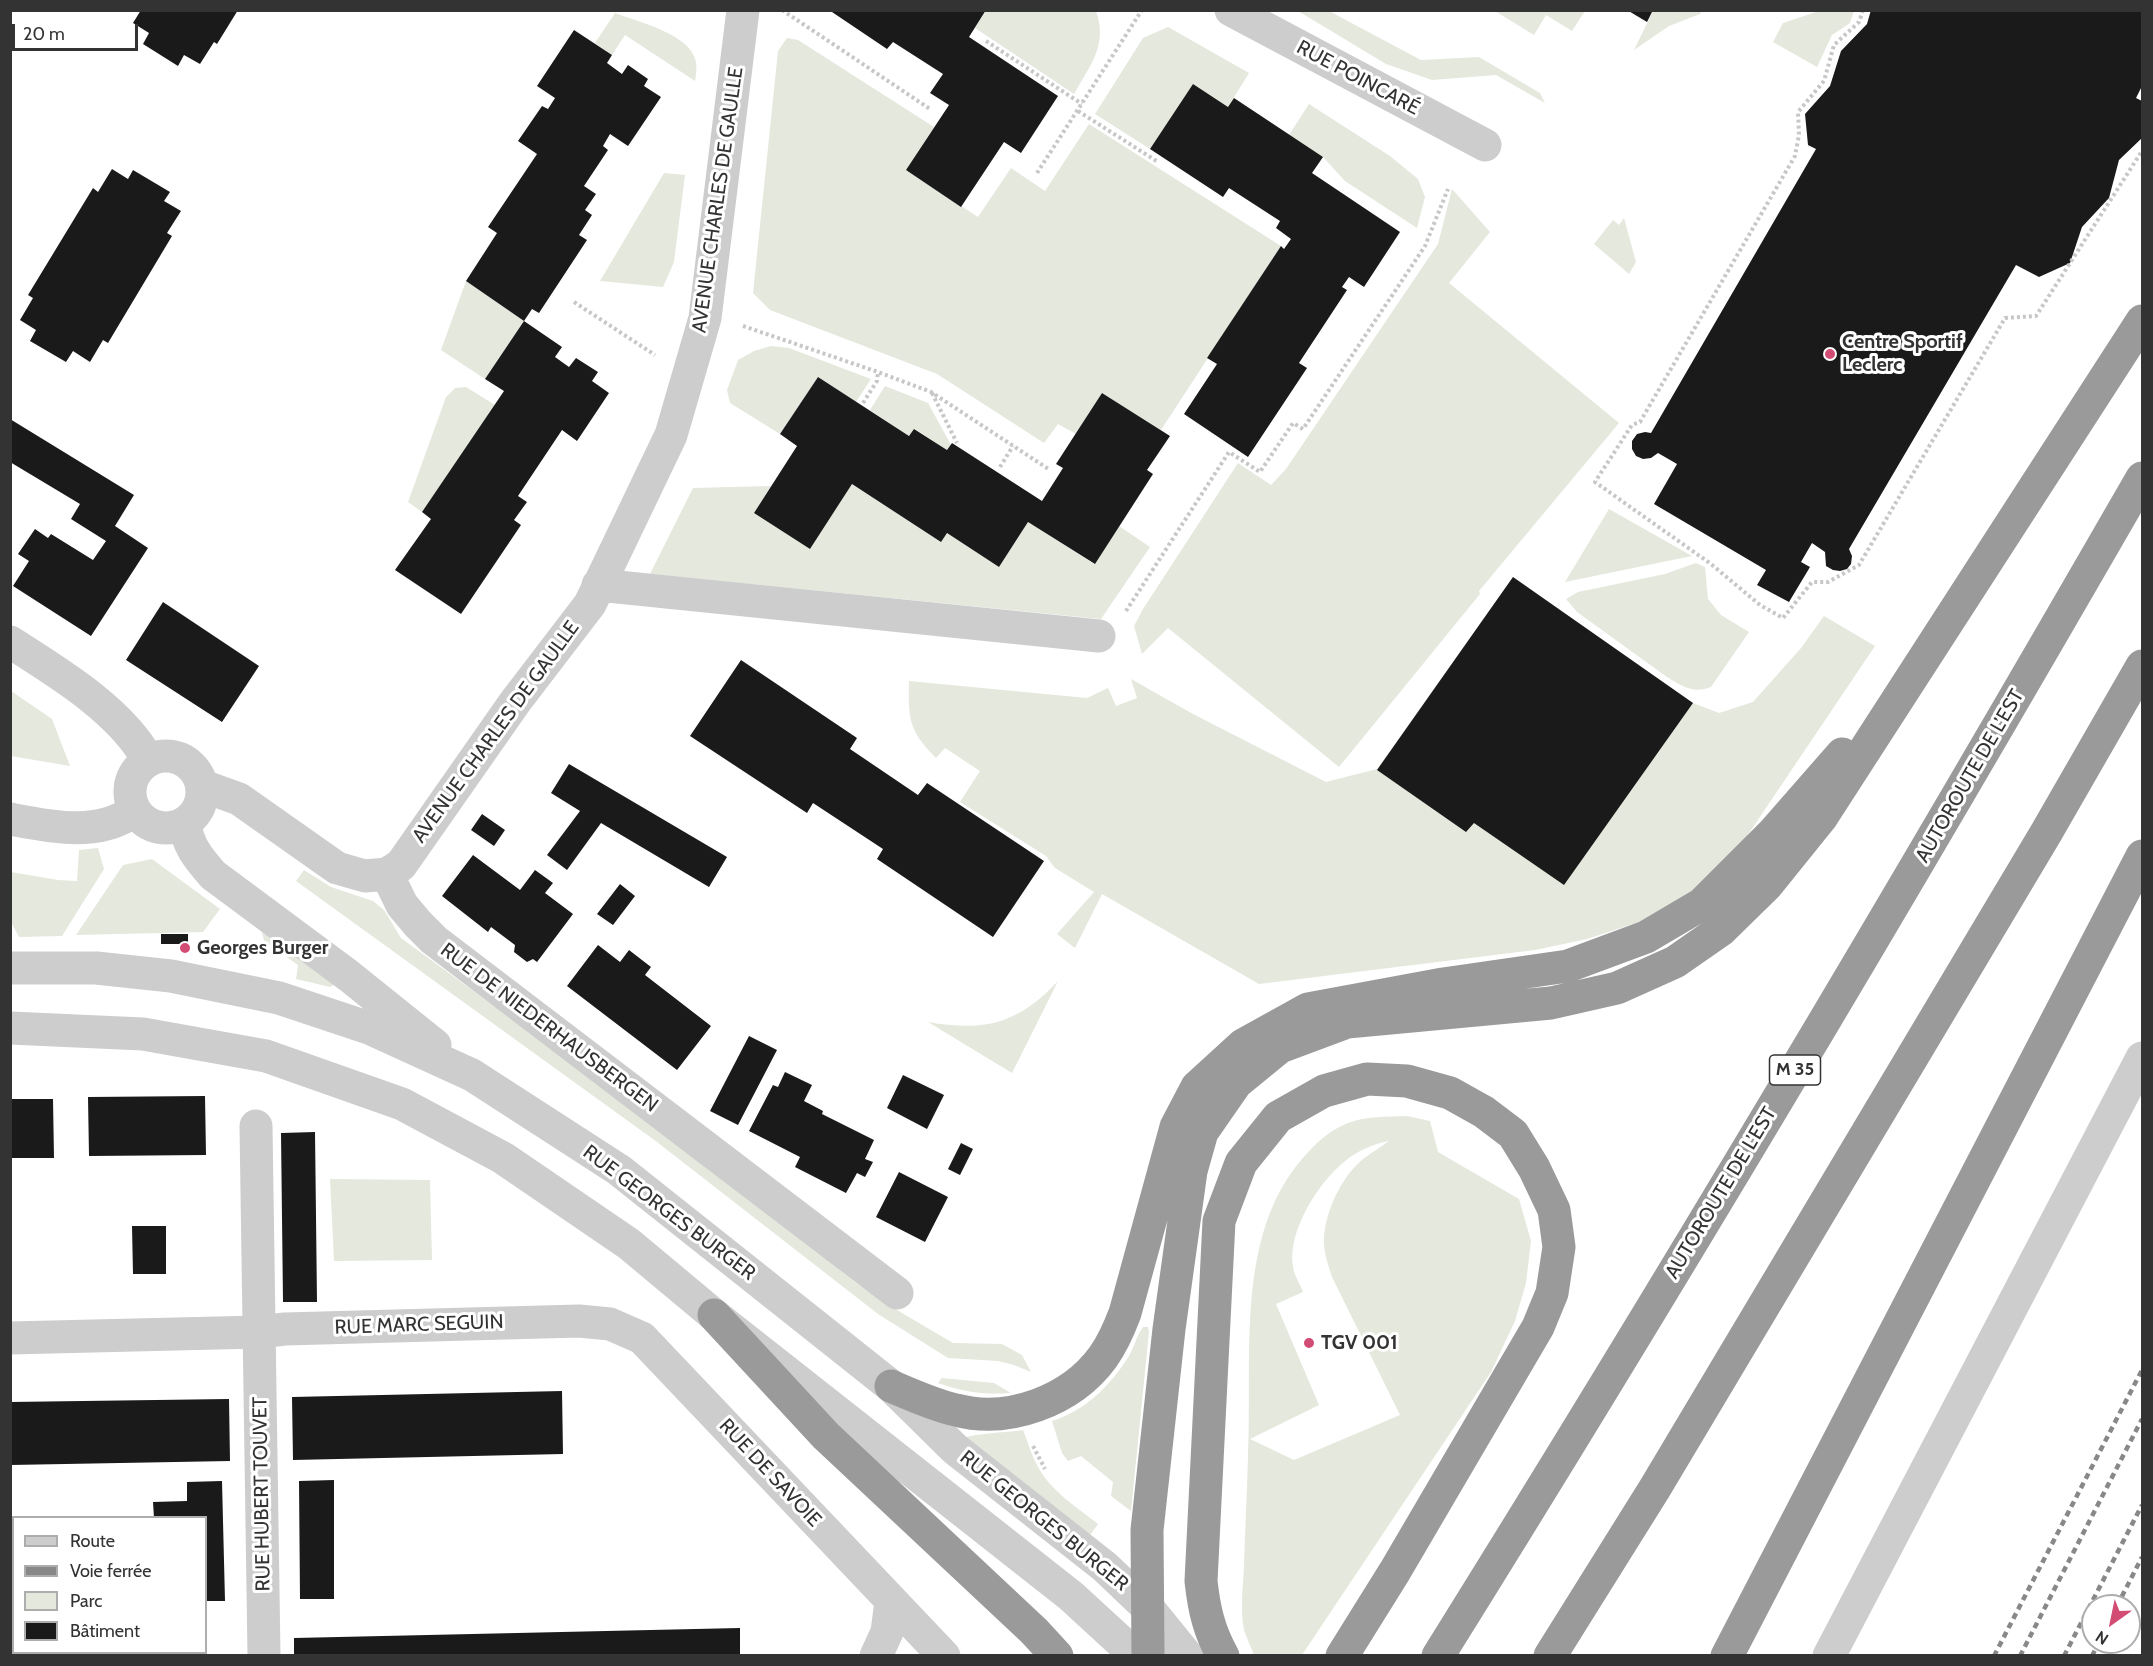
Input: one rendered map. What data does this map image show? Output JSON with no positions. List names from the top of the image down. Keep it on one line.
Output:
{"streets":{"highway":["AUTOROUTE DE L’EST","M 35"],"street":["RUE POINCARÉ","AVENUE CHARLES DE GAULLE","RUE DE NIEDERHAUSBERGEN","RUE GEORGES BURGER","RUE MARC SEGUIN","RUE DE SAVOIE","RUE HUBERT TOUVET"]},"crossings":[["AVENUE CHARLES DE GAULLE","RUE DE NIEDERHAUSBERGEN"],["RUE MARC SEGUIN","RUE DE SAVOIE"],["RUE MARC SEGUIN","RUE HUBERT TOUVET"]],"places":["Centre Sportif Leclerc","Georges Burger","TGV 001"],"legend":["Route","Voie ferrée","Parc","Bâtiment"],"scale_bar":"20 m","north":"bottom left"}
